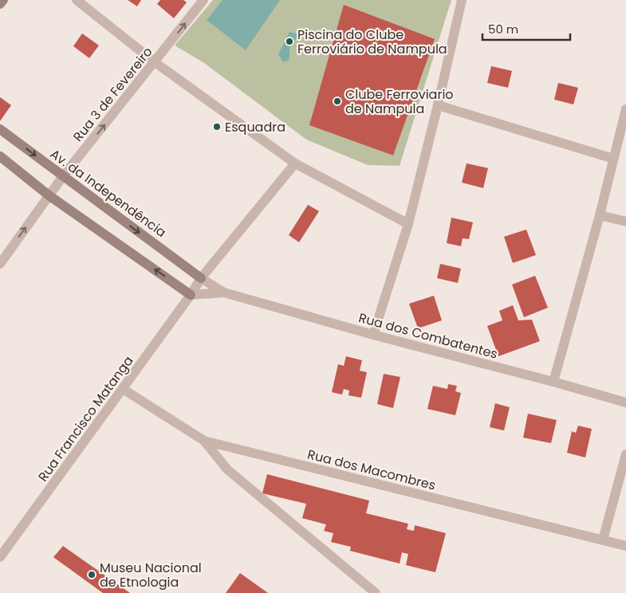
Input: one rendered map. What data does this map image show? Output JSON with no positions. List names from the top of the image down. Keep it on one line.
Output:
{"streets":{"main road":["Av. da Independência"],"street":["Rua 3 de Fevereiro","Rua dos Combatentes","Rua Francisco Matanga","Rua dos Macombres"]},"crossings":[["Rua 3 de Fevereiro","Av. da Independência"],["Rua Francisco Matanga","Rua dos Macombres"]],"one_way":["Rua 3 de Fevereiro"],"places":["Piscina do Clube Ferroviário de Nampula","Clube Ferroviario de Nampula","Esquadra","Museu Nacional de Etnologia"],"scale_bar":"50 m"}
